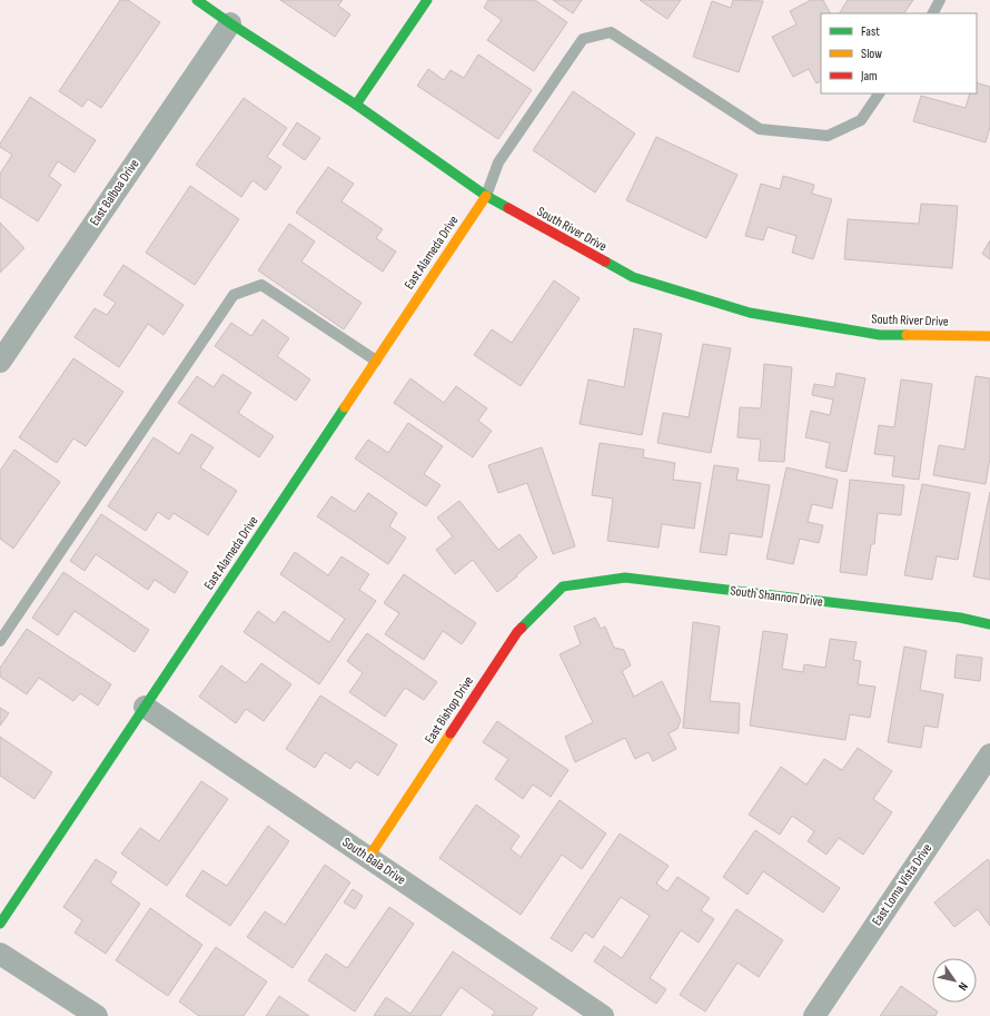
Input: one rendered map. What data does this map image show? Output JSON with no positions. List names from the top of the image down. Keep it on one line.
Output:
{"streets":{"street":["East Balboa Drive","South River Drive","East Alameda Drive","South Shannon Drive","East Bishop Drive","South Bala Drive","East Loma Vista Drive"]},"crossings":[["East Balboa Drive","South River Drive"],["South River Drive","East Alameda Drive"],["East Alameda Drive","South Bala Drive"],["South Shannon Drive","East Bishop Drive"],["East Bishop Drive","South Bala Drive"]],"legend":["Fast","Slow","Jam"],"north":"bottom right"}
